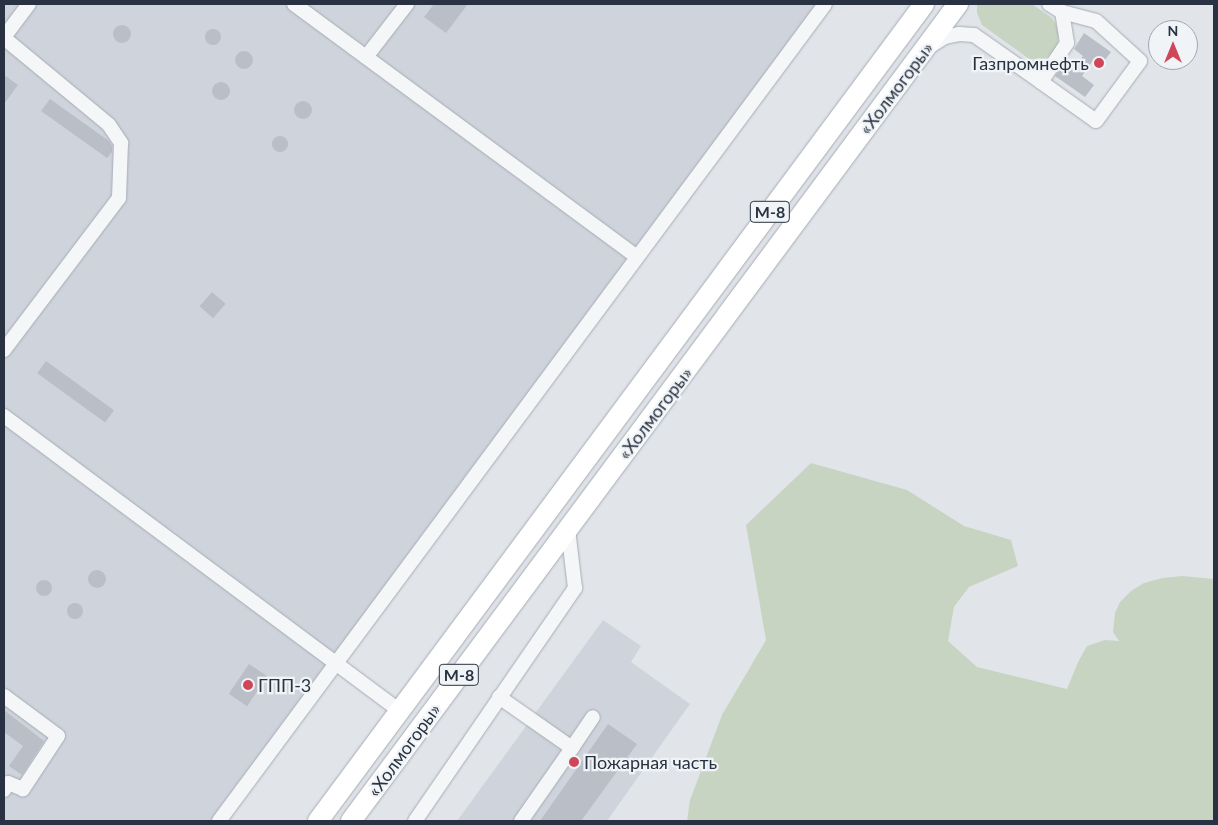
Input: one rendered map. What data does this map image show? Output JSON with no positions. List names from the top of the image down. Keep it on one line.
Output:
{"streets":{"highway":["«Холмогоры»","М-8"]},"places":["Газпромнефть","ГПП-3","Пожарная часть"],"north":"top"}
